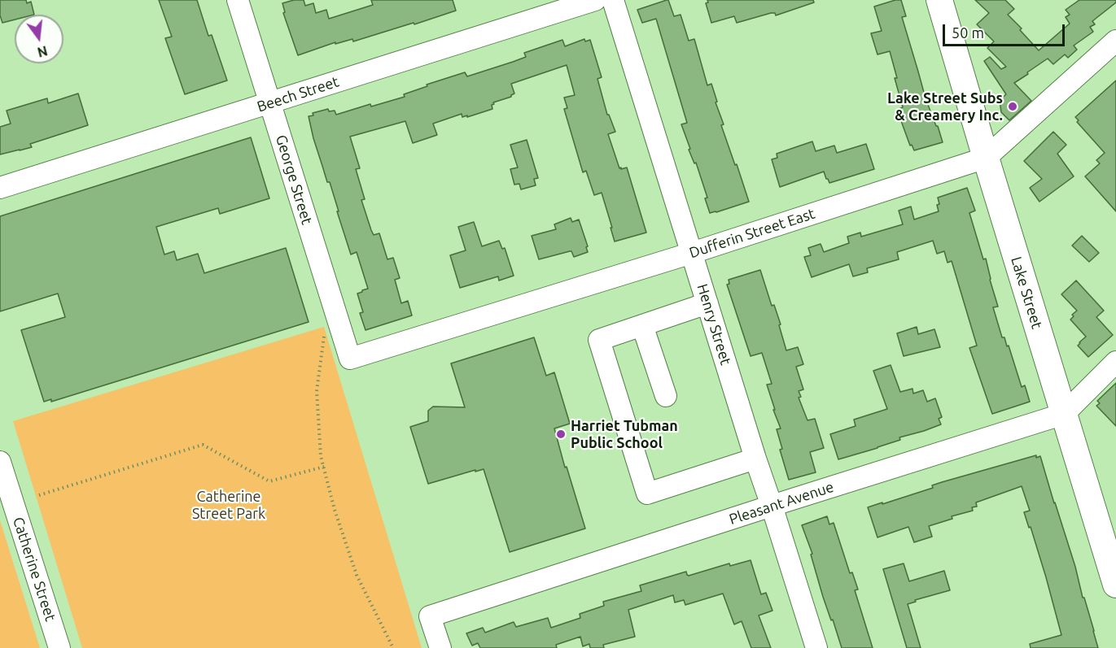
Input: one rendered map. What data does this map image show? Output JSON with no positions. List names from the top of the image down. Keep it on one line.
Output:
{"streets":{"main road":["Lake Street"],"street":["Beech Street","George Street","Dufferin Street East","Henry Street","Pleasant Avenue","Catherine Street"]},"crossings":[["Beech Street","George Street"],["George Street","Dufferin Street East"],["Dufferin Street East","Lake Street"],["Dufferin Street East","Henry Street"],["Lake Street","Pleasant Avenue"],["Henry Street","Pleasant Avenue"]],"parks":["Catherine Street Park"],"places":["Lake Street Subs & Creamery Inc.","Harriet Tubman Public School"],"scale_bar":"50 m","north":"bottom"}
